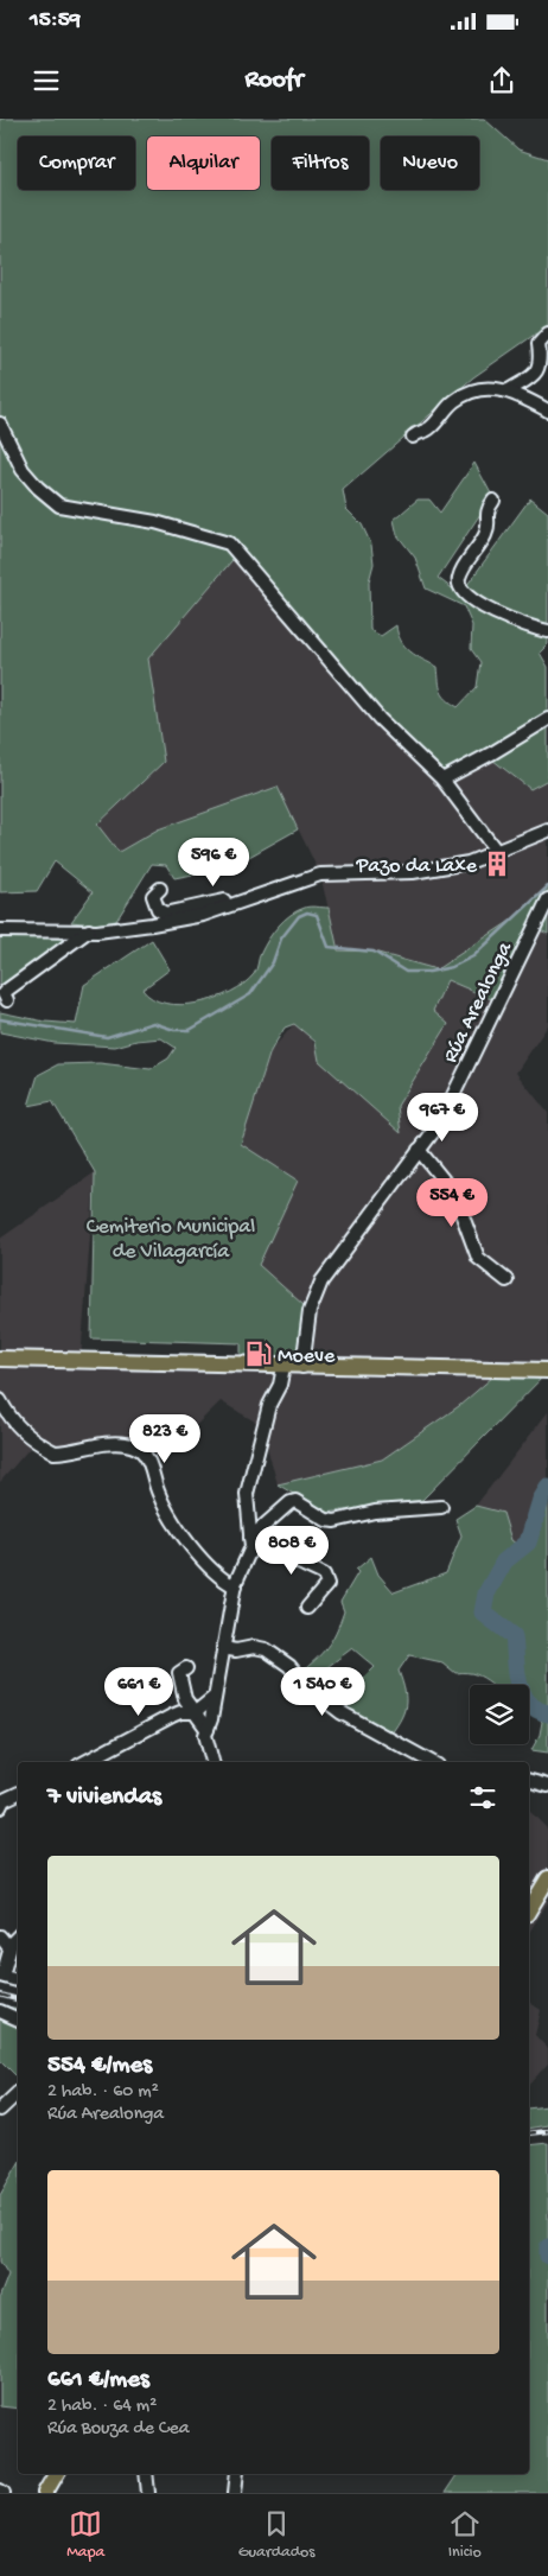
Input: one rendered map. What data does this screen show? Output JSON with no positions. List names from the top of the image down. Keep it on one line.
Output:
{"streets":{"street":["Rúa Arealonga"]},"parks":["Cemiterio Municipal de Vilagarcía"],"places":{"building":["Pazo da Laxe"],"fuel station":["Moeve"]},"page":{"status":"15:59","header":"Roofr","chip":["Comprar","Alquilar","Filtros","Nuevo"],"price":["596 €","967 €","554 €","823 €","808 €","661 €","1 540 €"],"heading":"7 viviendas","list":[{"name":"554 €/mes","note":"2 hab. · 60 m² · Rúa Arealonga"},{"name":"661 €/mes","note":"2 hab. · 64 m² · Rúa Bouza de Cea"}],"tabs":["Mapa","Guardados","Inicio"]}}
